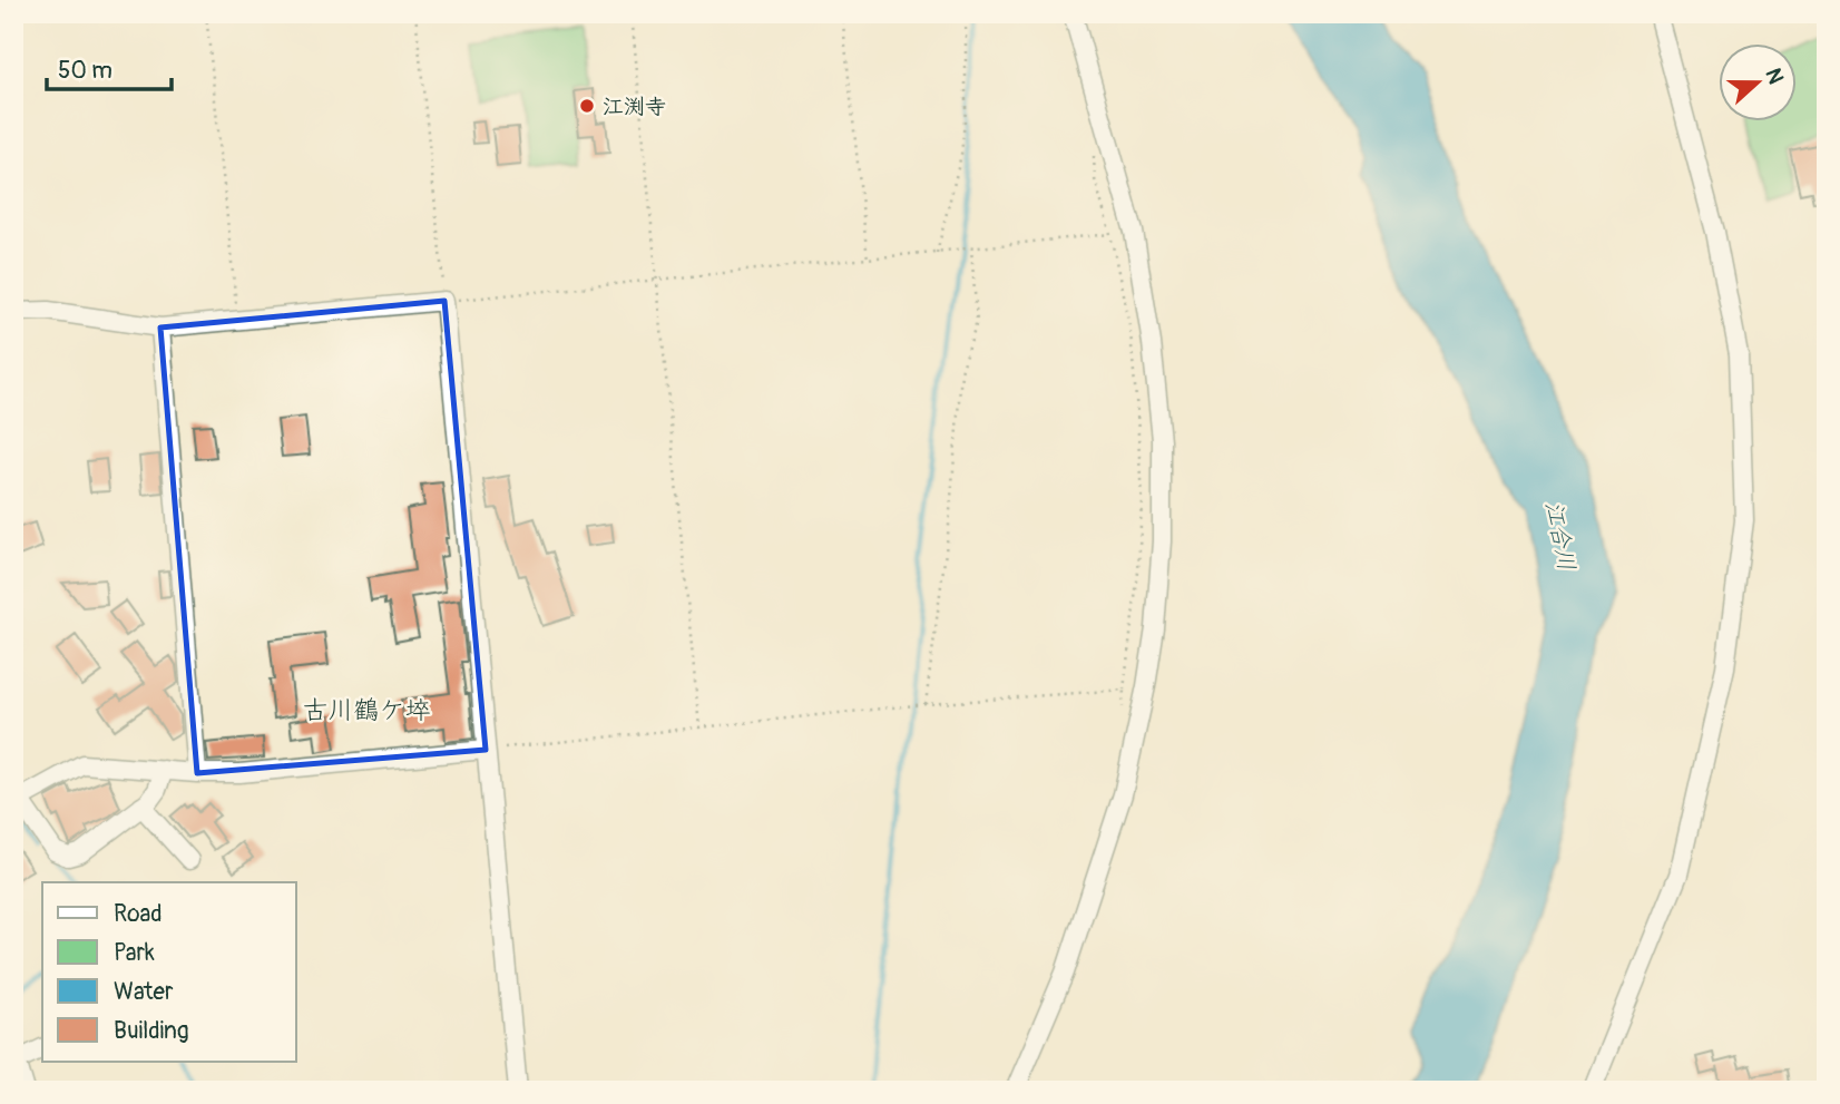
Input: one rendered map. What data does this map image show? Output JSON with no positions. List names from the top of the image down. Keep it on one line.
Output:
{"districts":["古川鶴ケ埣"],"water":["江合川"],"places":["江渕寺"],"legend":["Road","Park","Water","Building"],"scale_bar":"50 m","north":"right"}
